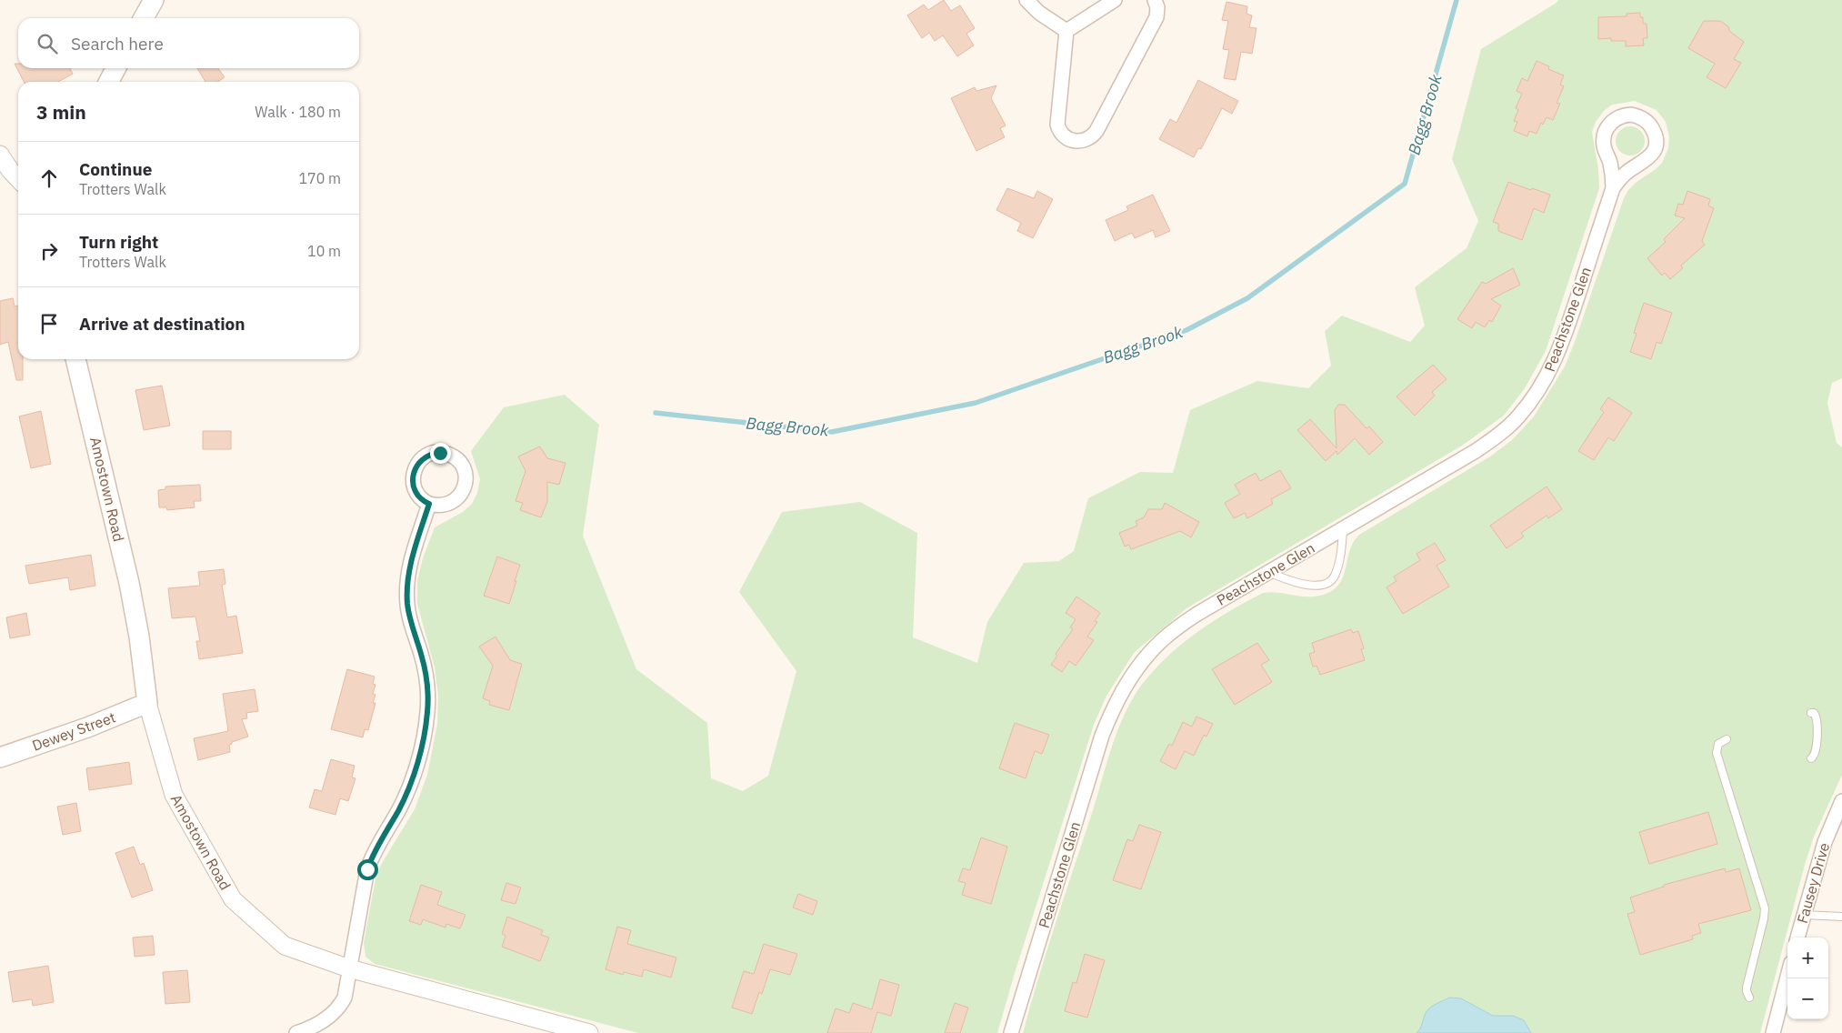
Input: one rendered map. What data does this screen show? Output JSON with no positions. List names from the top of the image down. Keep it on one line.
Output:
{"streets":{"main road":["Amostown Road","Dewey Street"],"street":["Peachstone Glen","Fausey Drive"]},"crossings":[["Amostown Road","Dewey Street"]],"water":["Bagg Brook"],"page":{"search":"Search here","heading":["3 min","Walk · 180 m"],"list":[["Continue","Trotters Walk","170 m"],["Turn right","Trotters Walk","10 m"],"Arrive at destination"],"map_buttons":["+","−"]}}
